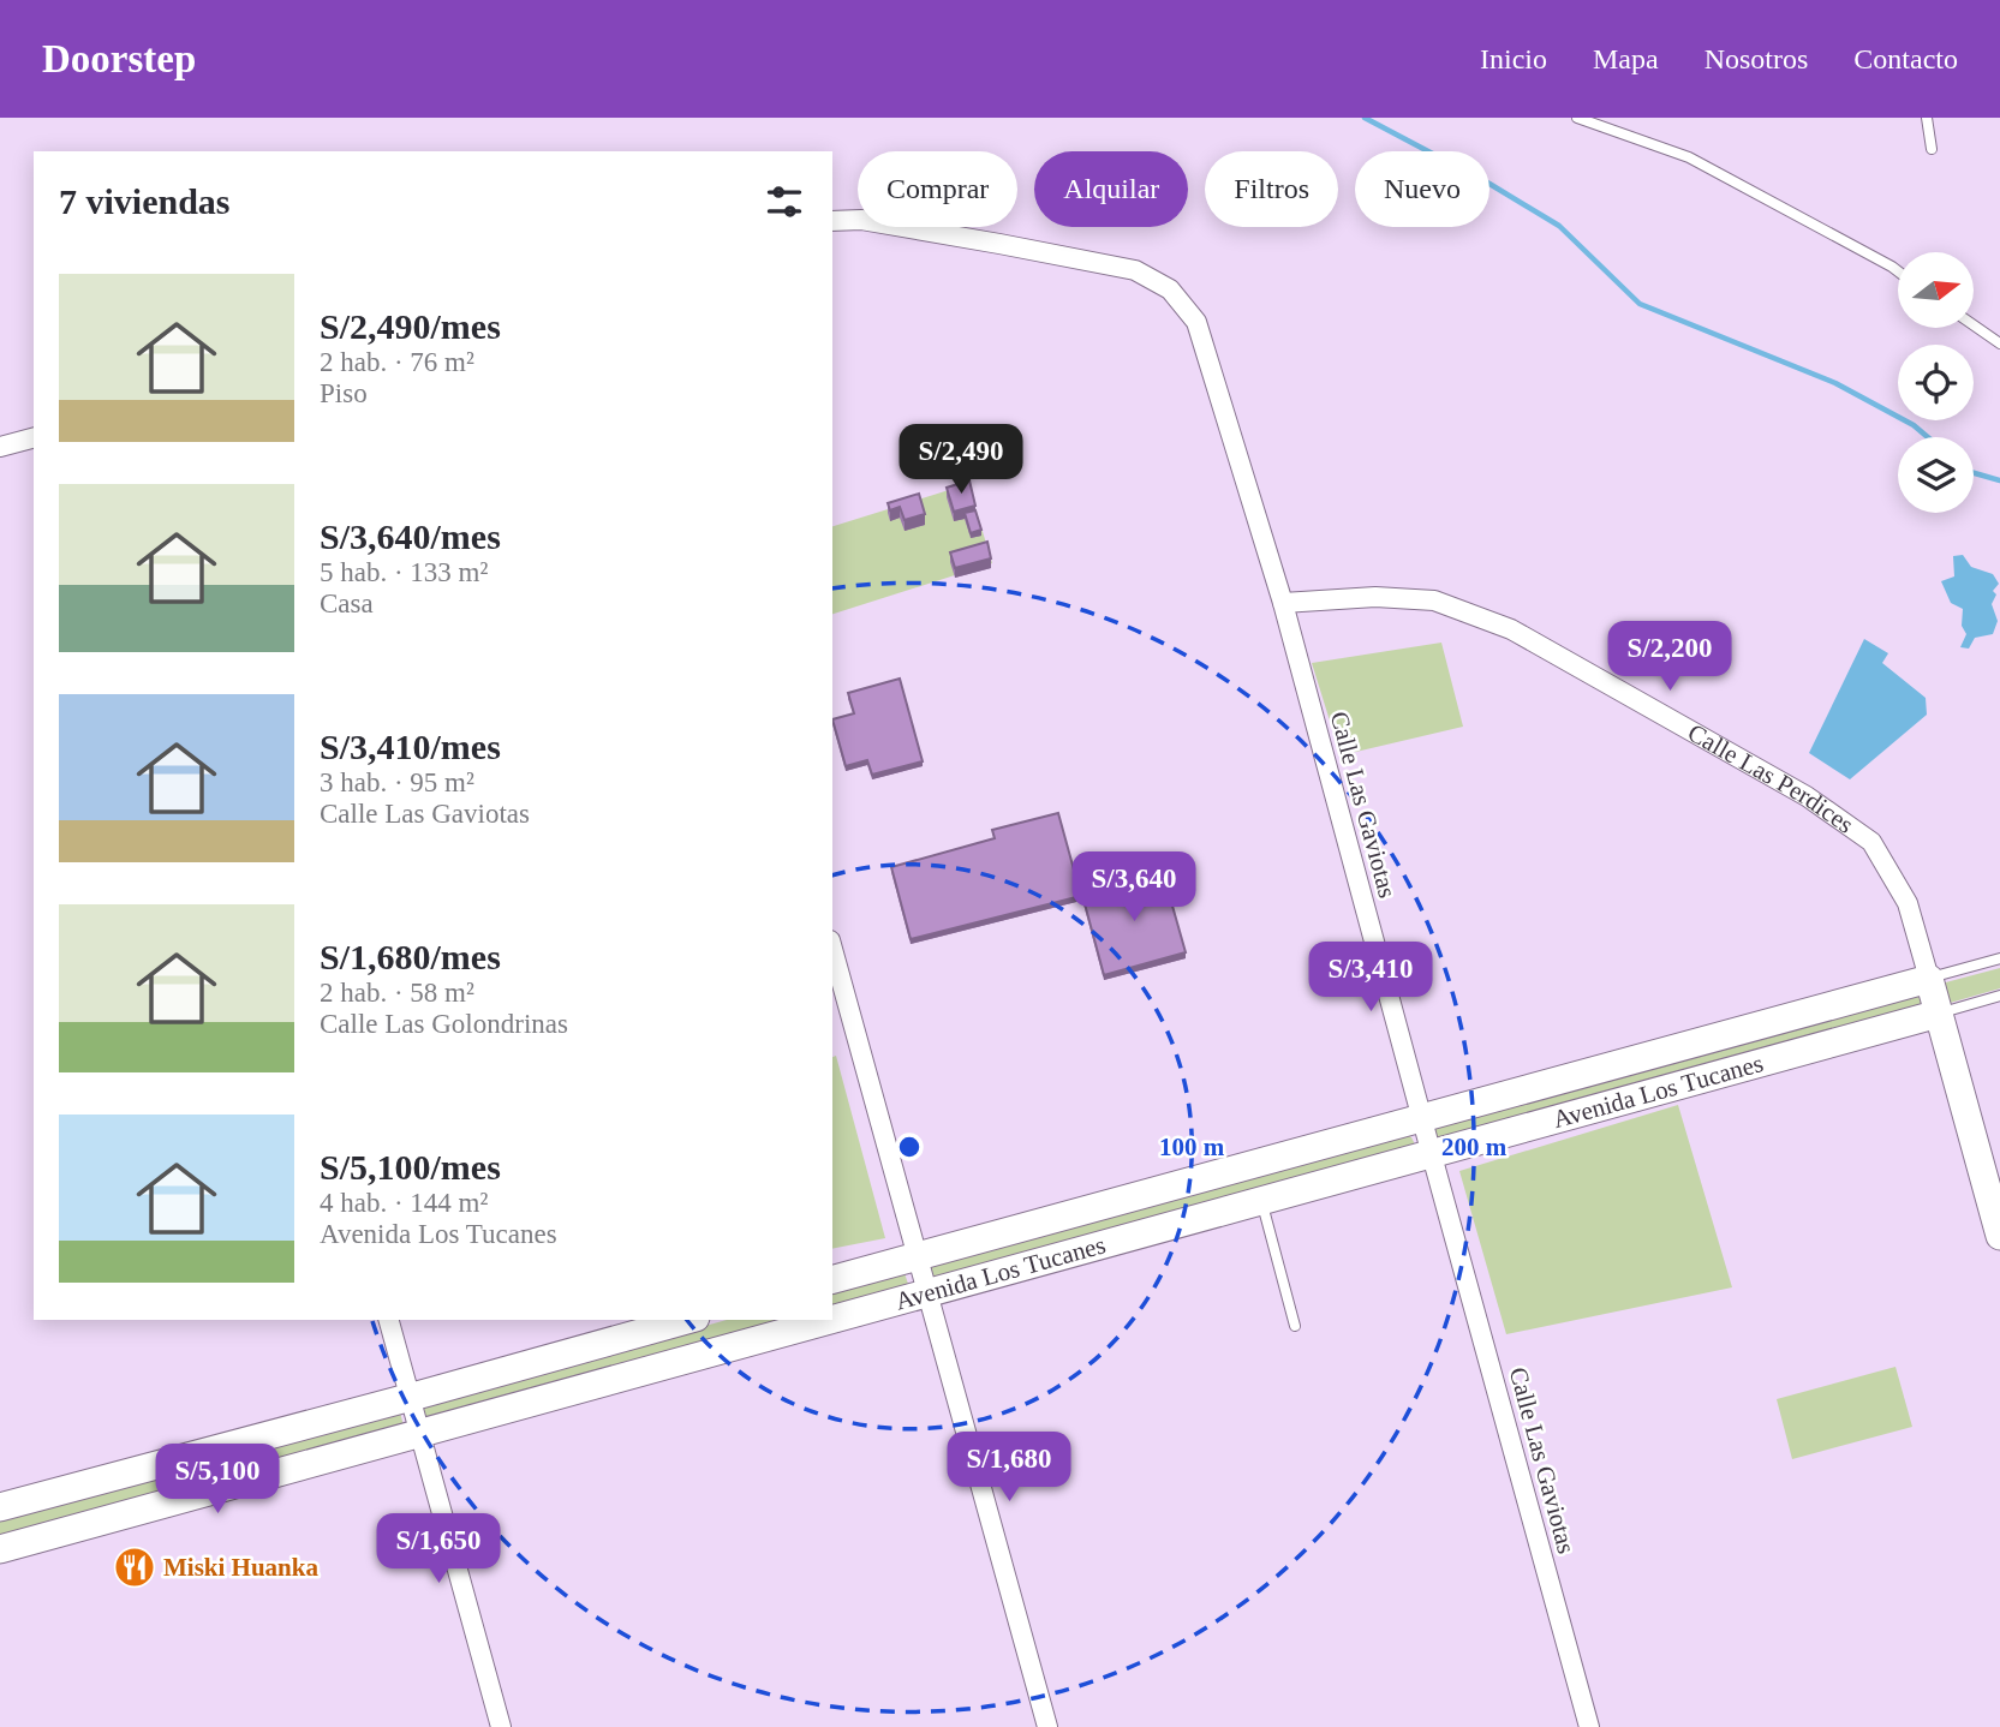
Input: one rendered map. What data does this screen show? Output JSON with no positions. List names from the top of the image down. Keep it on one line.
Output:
{"streets":{"street":["Calle Las Perdices","Calle Las Gaviotas","Avenida Los Tucanes"]},"crossings":[["Calle Las Perdices","Calle Las Gaviotas"],["Calle Las Perdices","Avenida Los Tucanes"],["Calle Las Gaviotas","Avenida Los Tucanes"]],"places":{"restaurant":["Miski Huanka"]},"north":"right","page":{"header":"Doorstep","nav":["Inicio","Mapa","Nosotros","Contacto"],"chip":["Comprar","Alquilar","Filtros","Nuevo"],"heading":"7 viviendas","list":[{"name":"S/2,490/mes","note":"2 hab. · 76 m² · Piso"},{"name":"S/3,640/mes","note":"5 hab. · 133 m² · Casa"},{"name":"S/3,410/mes","note":"3 hab. · 95 m² · Calle Las Gaviotas"},{"name":"S/1,680/mes","note":"2 hab. · 58 m² · Calle Las Golondrinas"},{"name":"S/5,100/mes","note":"4 hab. · 144 m² · Avenida Los Tucanes"}],"price":["S/2,490","S/2,200","S/3,640","S/3,410","S/1,680","S/5,100","S/1,650"]},"rings":["100 m","200 m"]}
